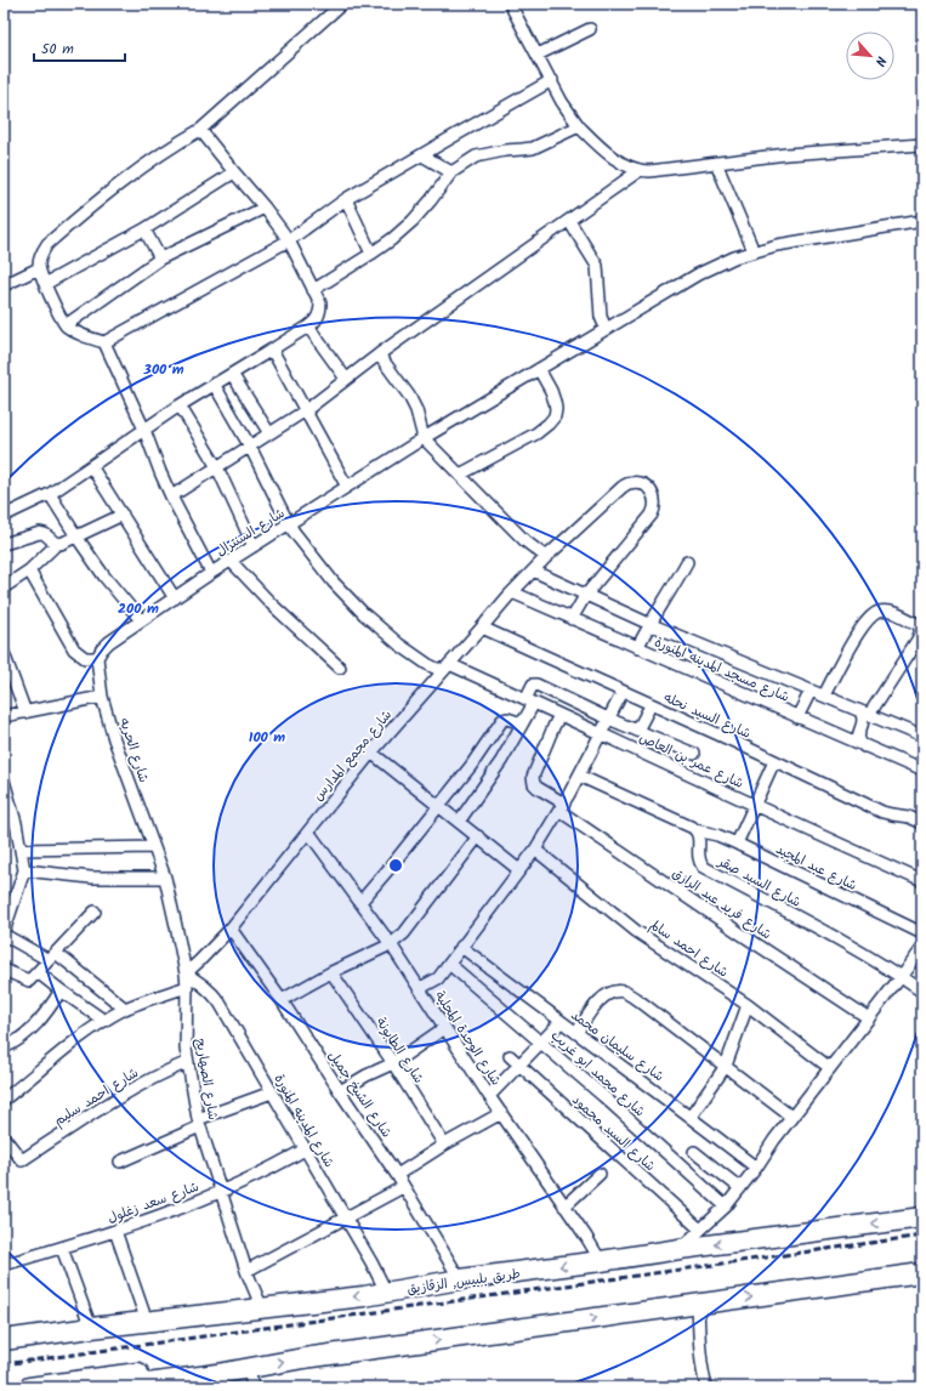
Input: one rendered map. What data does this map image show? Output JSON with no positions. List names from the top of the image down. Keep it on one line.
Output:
{"streets":{"highway":["طريق بلبيس, الزقازيق"],"street":["شارع السنترال","شارع مسجد المدينه المنورة","شارع السيد نحله","شارع الحريه","شارع مجمع المدارس","شارع عمر بن العاص","شارع عبد المجيد","شارع السيد صقر","شارع فريد عبد الرازق","شارع احمد سالم","شارع الوحدة المحلية","شارع سليمان محمد","شارع الطابونة","شارع محمد ابو غريب","شارع الصهاريج","شارع الشيخ جميل","شارع احمد سليم","شارع المدينه المنورة","شارع السيد محمود","شارع سعد زغلول"]},"crossings":[["شارع السنترال","شارع الحريه"],["شارع السنترال","شارع عمر بن العاص"],["شارع مسجد المدينه المنورة","شارع مجمع المدارس"],["شارع السيد نحله","شارع مجمع المدارس"],["شارع الحريه","شارع الصهاريج"],["شارع مجمع المدارس","شارع عمر بن العاص"],["شارع مجمع المدارس","شارع الوحدة المحلية"],["شارع مجمع المدارس","شارع الصهاريج"],["شارع مجمع المدارس","شارع الشيخ جميل"],["شارع مجمع المدارس","شارع المدينه المنورة"],["شارع عمر بن العاص","شارع فريد عبد الرازق"],["شارع عبد المجيد","شارع السيد صقر"],["شارع الوحدة المحلية","طريق بلبيس, الزقازيق"],["شارع الصهاريج","شارع احمد سليم"],["شارع الصهاريج","شارع المدينه المنورة"],["شارع الصهاريج","شارع سعد زغلول"],["شارع الصهاريج","طريق بلبيس, الزقازيق"],["شارع الشيخ جميل","طريق بلبيس, الزقازيق"],["شارع المدينه المنورة","شارع سعد زغلول"],["شارع المدينه المنورة","طريق بلبيس, الزقازيق"]],"scale_bar":"50 m","north":"bottom right","rings":["300 m","200 m","100 m"]}
